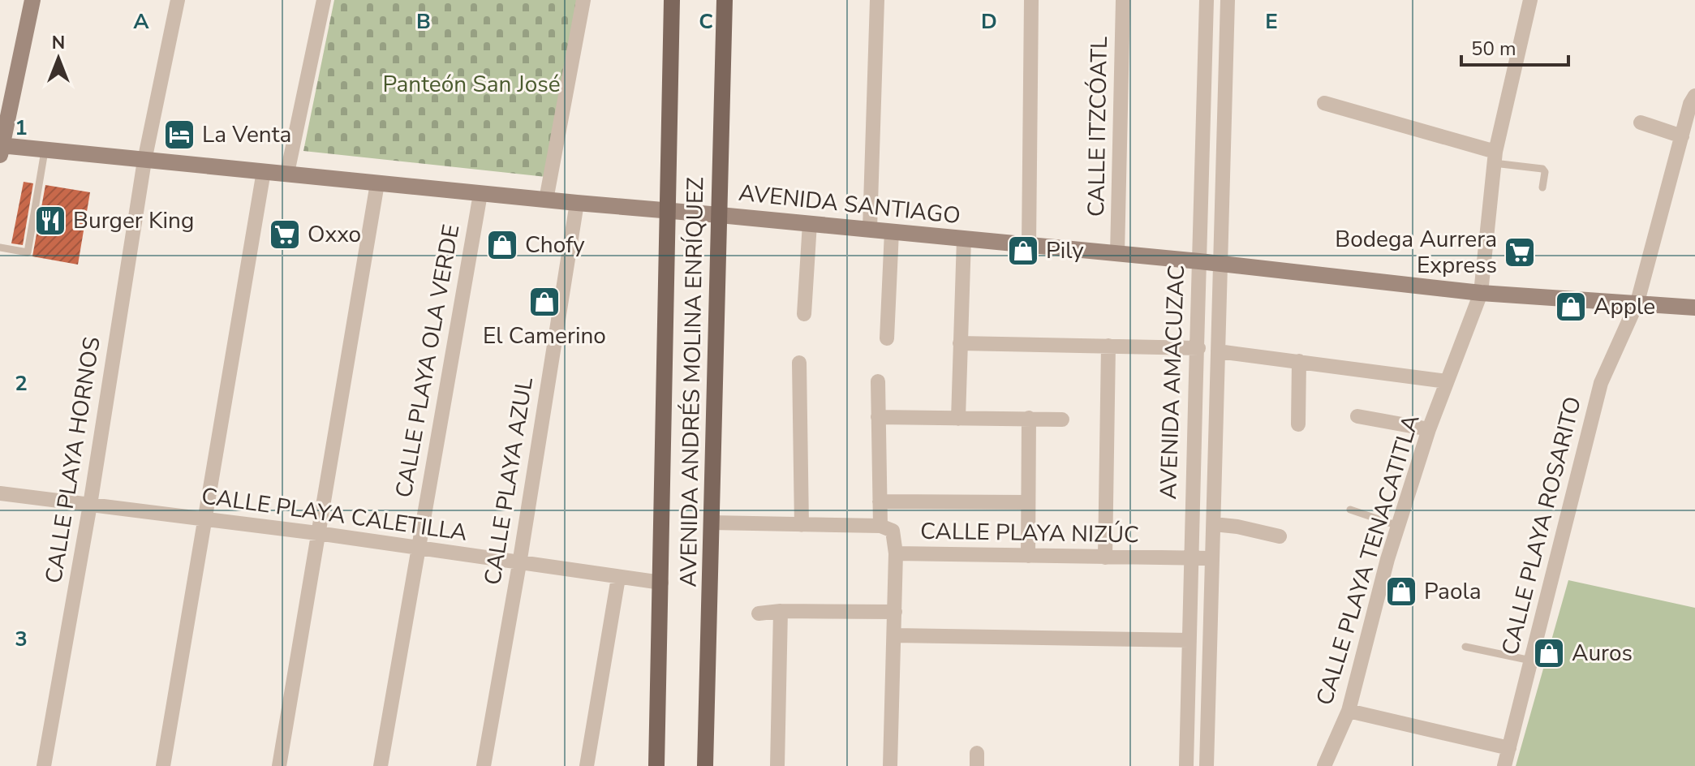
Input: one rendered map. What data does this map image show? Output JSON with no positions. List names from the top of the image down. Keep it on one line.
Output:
{"streets":{"main road":["AVENIDA ANDRÉS MOLINA ENRÍQUEZ"],"street":["CALLE ITZCÓATL","AVENIDA SANTIAGO","CALLE PLAYA OLA VERDE","AVENIDA AMACUZAC","CALLE PLAYA HORNOS","CALLE PLAYA AZUL","CALLE PLAYA CALETILLA","CALLE PLAYA ROSARITO","CALLE PLAYA NIZÚC","CALLE PLAYA TENACATITLA"]},"crossings":[["CALLE ITZCÓATL","AVENIDA SANTIAGO"],["AVENIDA SANTIAGO","CALLE PLAYA OLA VERDE"],["AVENIDA SANTIAGO","AVENIDA ANDRÉS MOLINA ENRÍQUEZ"],["AVENIDA SANTIAGO","AVENIDA AMACUZAC"],["AVENIDA SANTIAGO","CALLE PLAYA HORNOS"],["AVENIDA SANTIAGO","CALLE PLAYA AZUL"],["AVENIDA SANTIAGO","CALLE PLAYA ROSARITO"],["AVENIDA SANTIAGO","CALLE PLAYA TENACATITLA"],["CALLE PLAYA OLA VERDE","CALLE PLAYA CALETILLA"],["AVENIDA ANDRÉS MOLINA ENRÍQUEZ","CALLE PLAYA CALETILLA"],["AVENIDA AMACUZAC","CALLE PLAYA NIZÚC"],["CALLE PLAYA HORNOS","CALLE PLAYA CALETILLA"],["CALLE PLAYA AZUL","CALLE PLAYA CALETILLA"]],"parks":["Panteón San José"],"places":{"hotel":["La Venta"],"restaurant":["Burger King"],"supermarket":["Oxxo","Bodega Aurrera Express"],"shop":["Chofy","Pily","El Camerino","Apple","Paola","Auros"]},"scale_bar":"50 m","north":"top","grid":{"columns":["A","B","C","D","E"],"rows":["1","2","3"]}}
